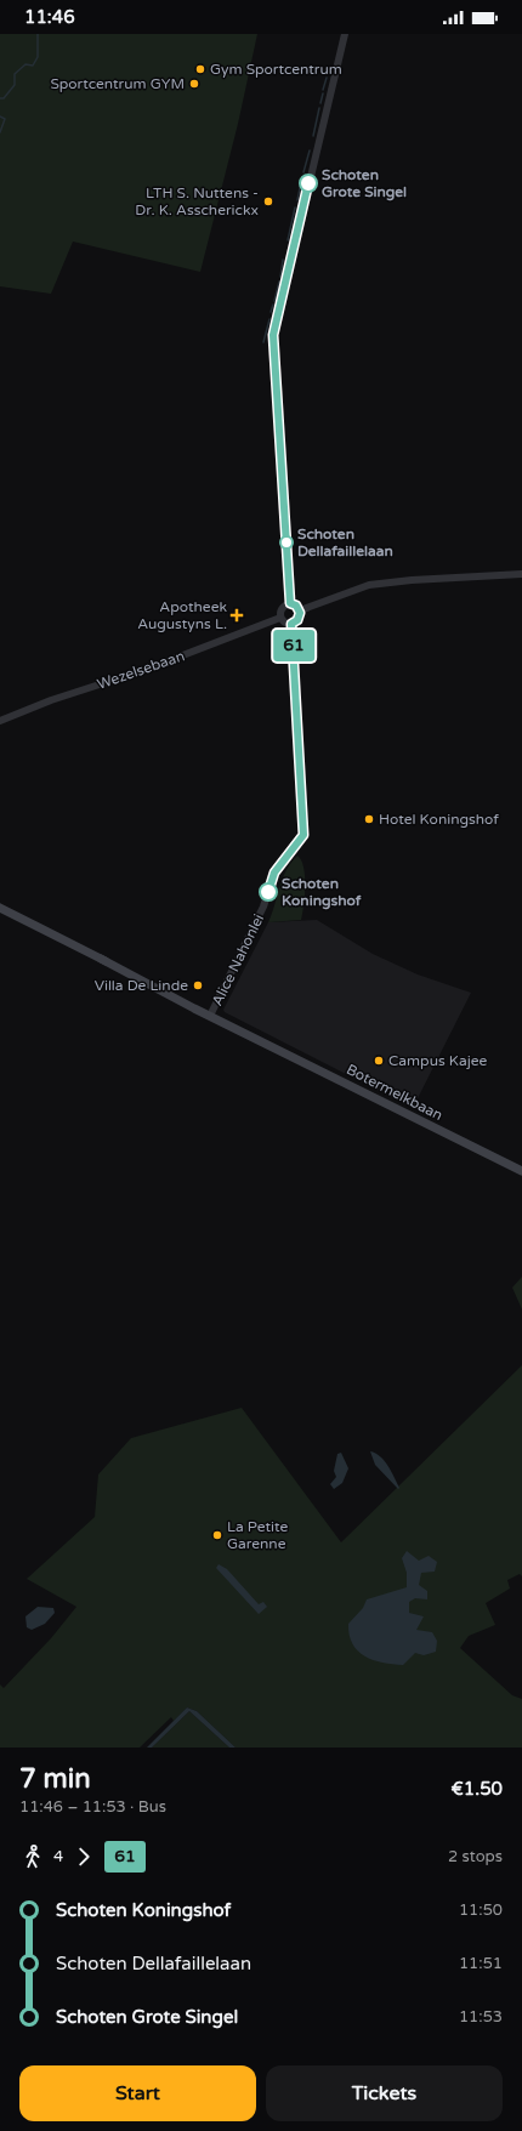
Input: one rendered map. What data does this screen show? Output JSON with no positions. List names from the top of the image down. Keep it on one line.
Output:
{"streets":{"main road":["Botermelkbaan"],"street":["Wezelsebaan","Alice Nahonlei"]},"crossings":[["Wezelsebaan","Alice Nahonlei"],["Alice Nahonlei","Botermelkbaan"]],"places":{"other":["Gym Sportcentrum","Sportcentrum GYM","Schoten Grote Singel","LTH S. Nuttens - Dr. K. Asscherickx","Schoten Dellafaillelaan","Hotel Koningshof","Schoten Koningshof","Villa De Linde","Campus Kajee","La Petite Garenne"],"health":["Apotheek Augustyns L."]},"lines":["bus line 61"],"page":{"status":"11:46","on_map":"61","heading":["7 min","11:46 – 11:53 · Bus","€1.50"],"legs":["4","61","2 stops"],"list":[{"name":"Schoten Koningshof","value":"11:50"},{"name":"Schoten Dellafaillelaan","value":"11:51"},{"name":"Schoten Grote Singel","value":"11:53"}],"buttons":["Start","Tickets"]}}
